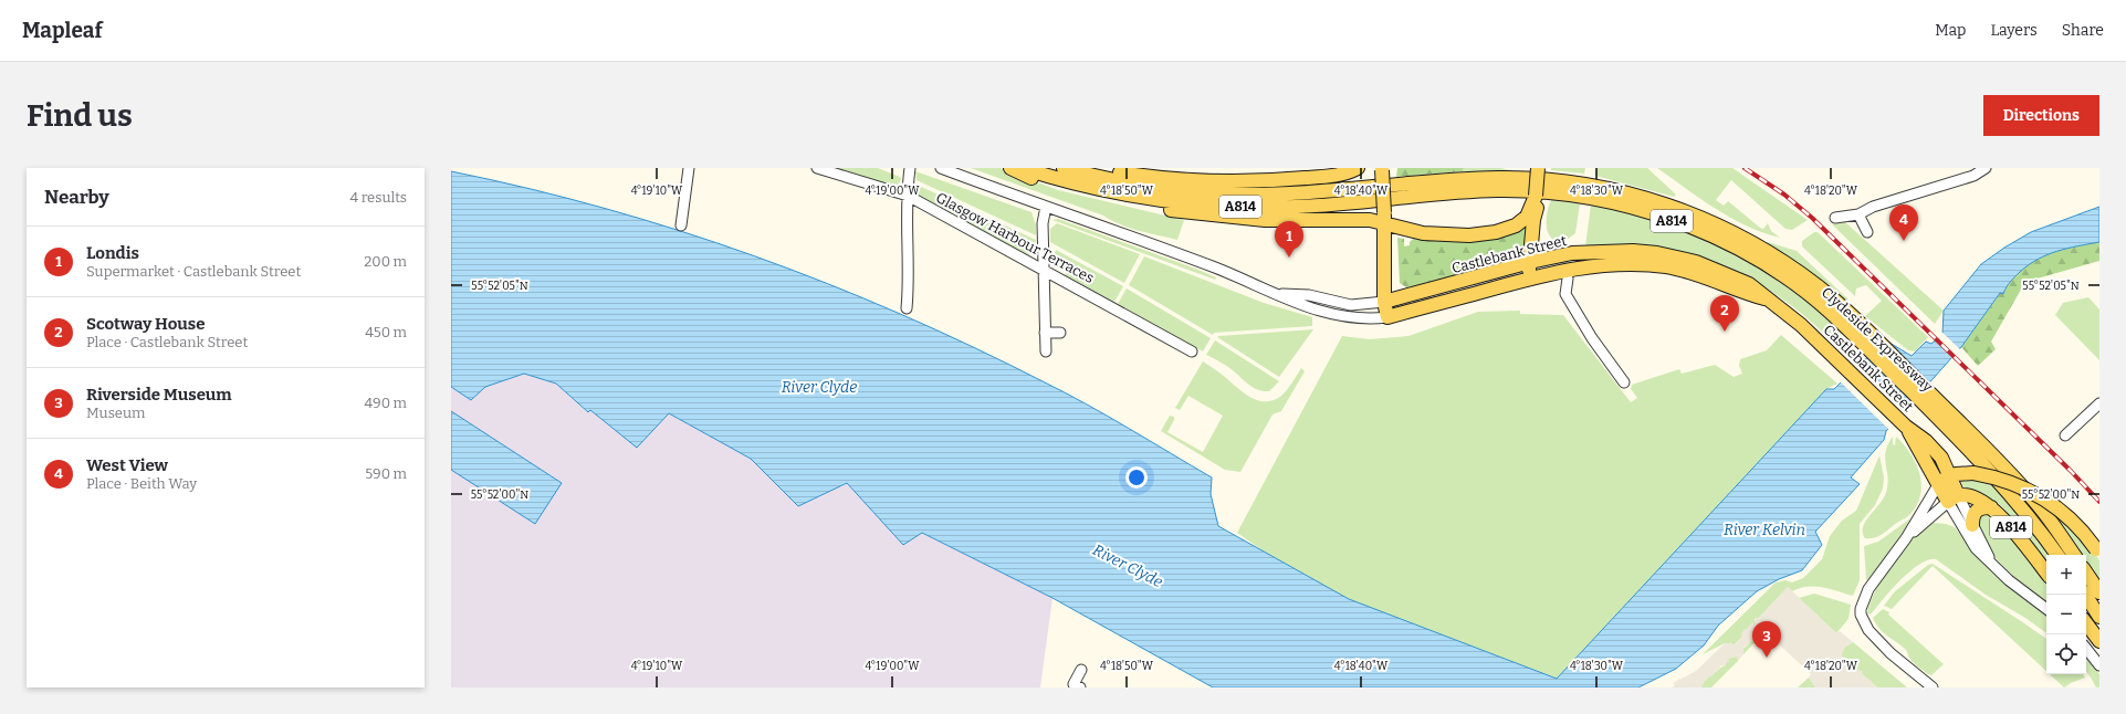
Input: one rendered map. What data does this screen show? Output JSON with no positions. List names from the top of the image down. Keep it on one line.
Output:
{"streets":{"main road":["A814","Castlebank Street","Clydeside Expressway"],"street":["Glasgow Harbour Terraces"]},"crossings":[["A814","Castlebank Street"]],"water":["River Clyde","River Kelvin"],"page":{"header":"Mapleaf","nav":["Map","Layers","Share"],"buttons":"Directions","title":"Find us","heading":["Nearby","4 results"],"pins":["4","1","2","3"],"list":[{"mark":"1","name":"Londis","note":"Supermarket · Castlebank Street","value":"200 m"},{"mark":"2","name":"Scotway House","note":"Place · Castlebank Street","value":"450 m"},{"mark":"3","name":"Riverside Museum","note":"Museum","value":"490 m"},{"mark":"4","name":"West View","note":"Place · Beith Way","value":"590 m"}],"map_buttons":["+","−"]},"coordinates":["4°19'10\"W","4°19'00\"W","4°18'50\"W","4°18'40\"W","4°18'30\"W","4°18'20\"W","55°52'05\"N","55°52'00\"N"]}
